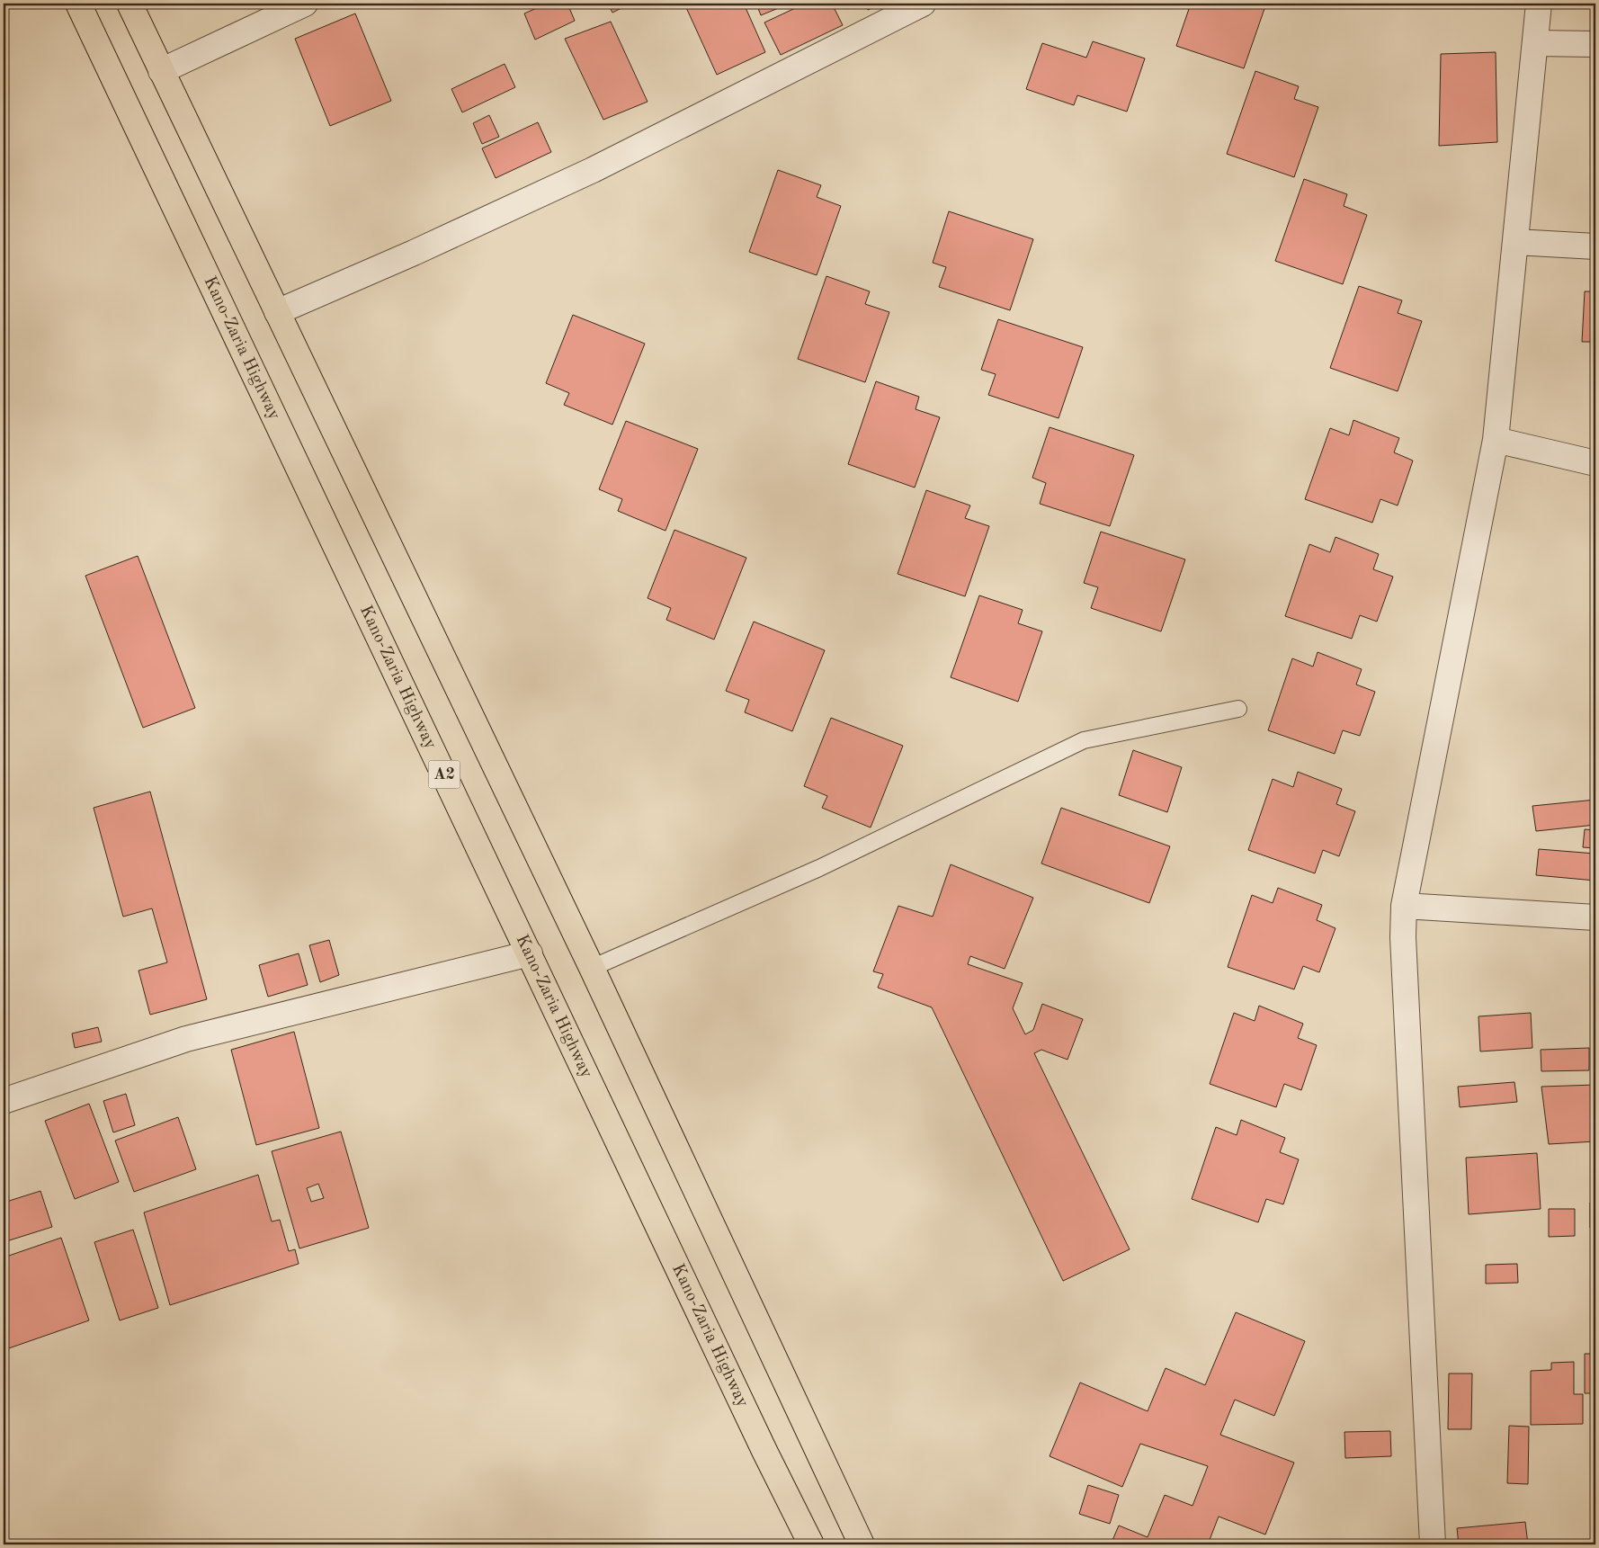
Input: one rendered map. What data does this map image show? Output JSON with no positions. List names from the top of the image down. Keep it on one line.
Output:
{"streets":{"highway":["Kano-Zaria Highway","A2"]}}
